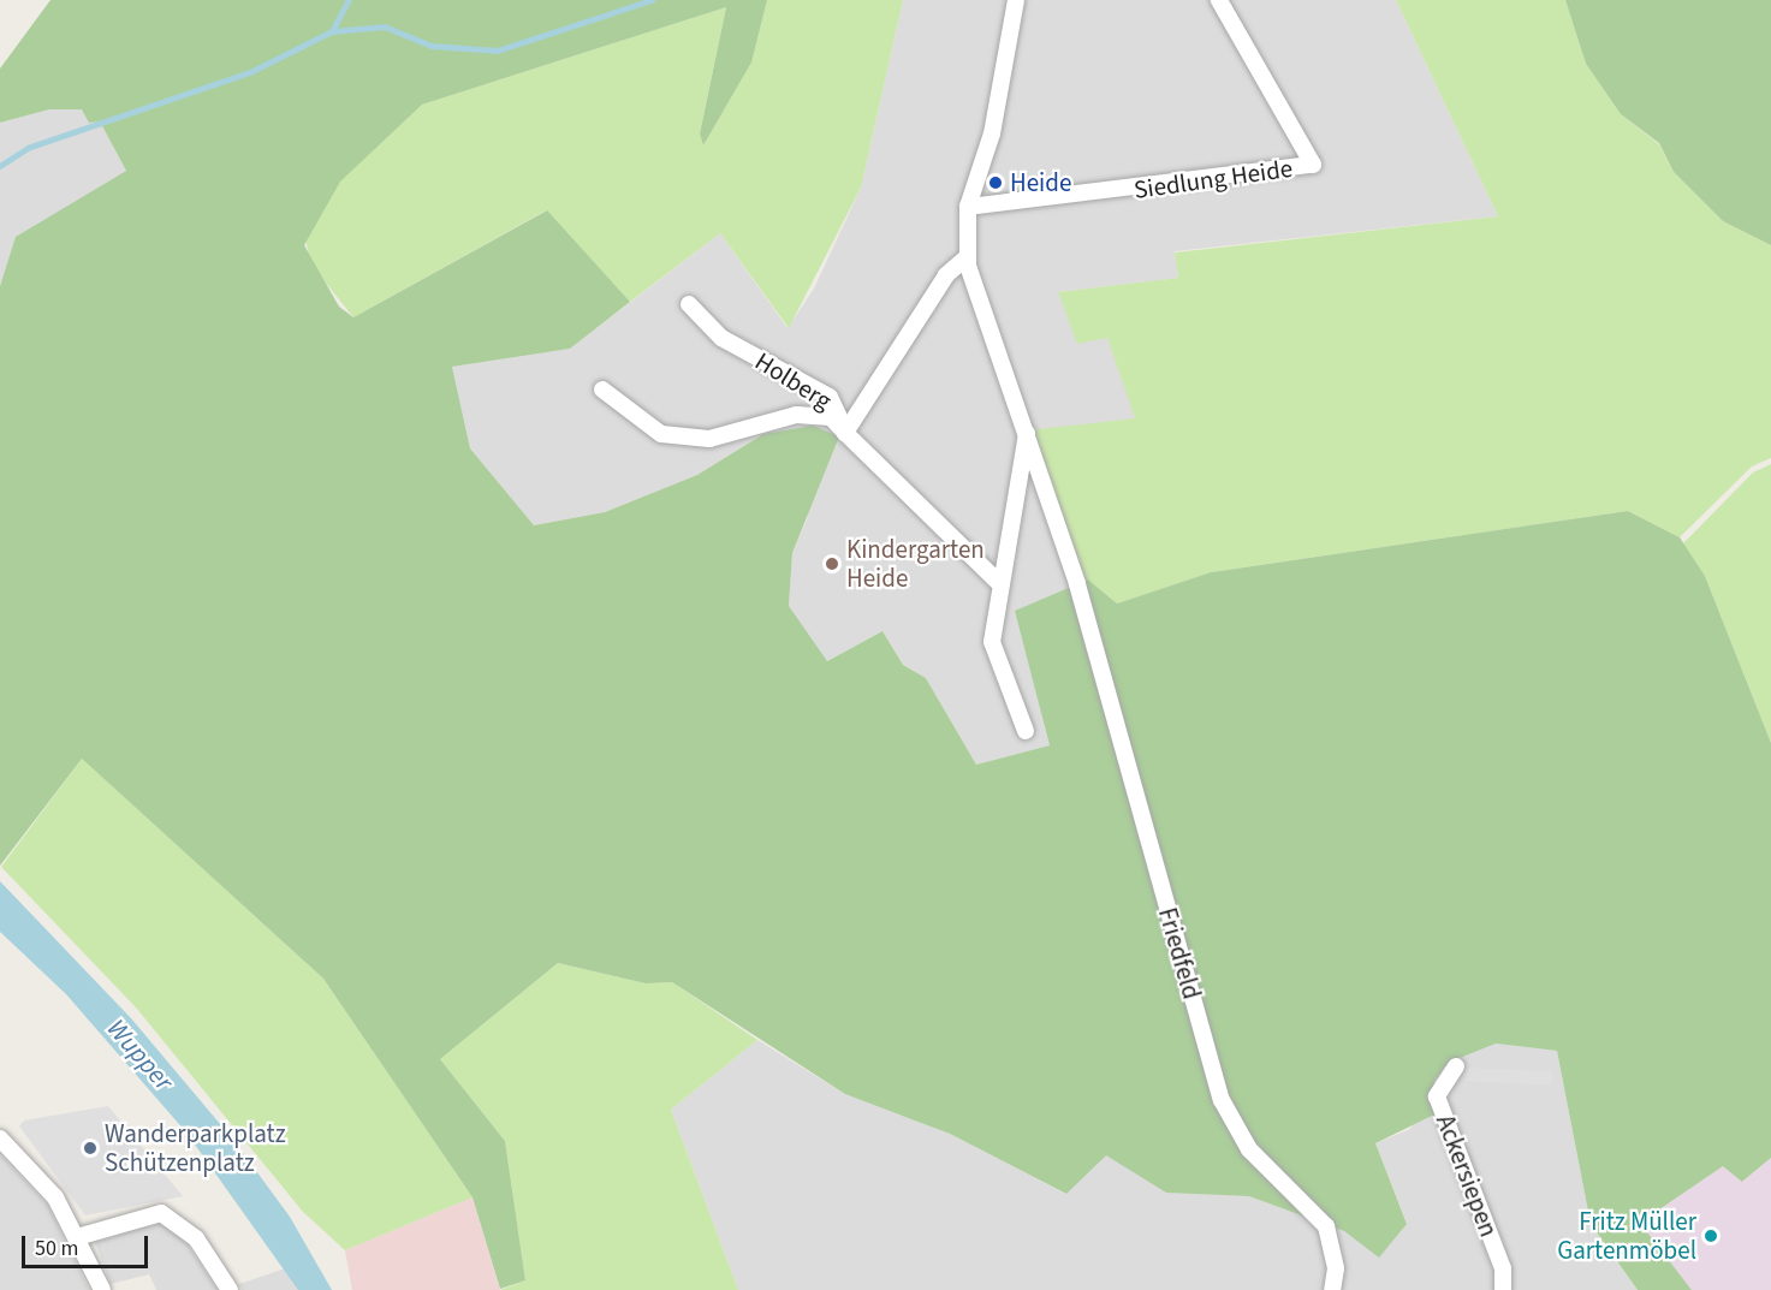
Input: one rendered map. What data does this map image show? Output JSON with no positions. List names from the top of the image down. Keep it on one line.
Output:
{"streets":{"street":["Siedlung Heide","Holberg","Friedfeld","Ackersiepen"]},"water":["Wupper"],"places":["Heide","Kindergarten Heide","Wanderparkplatz Schützenplatz","Fritz Müller Gartenmöbel"],"scale_bar":"50 m"}
